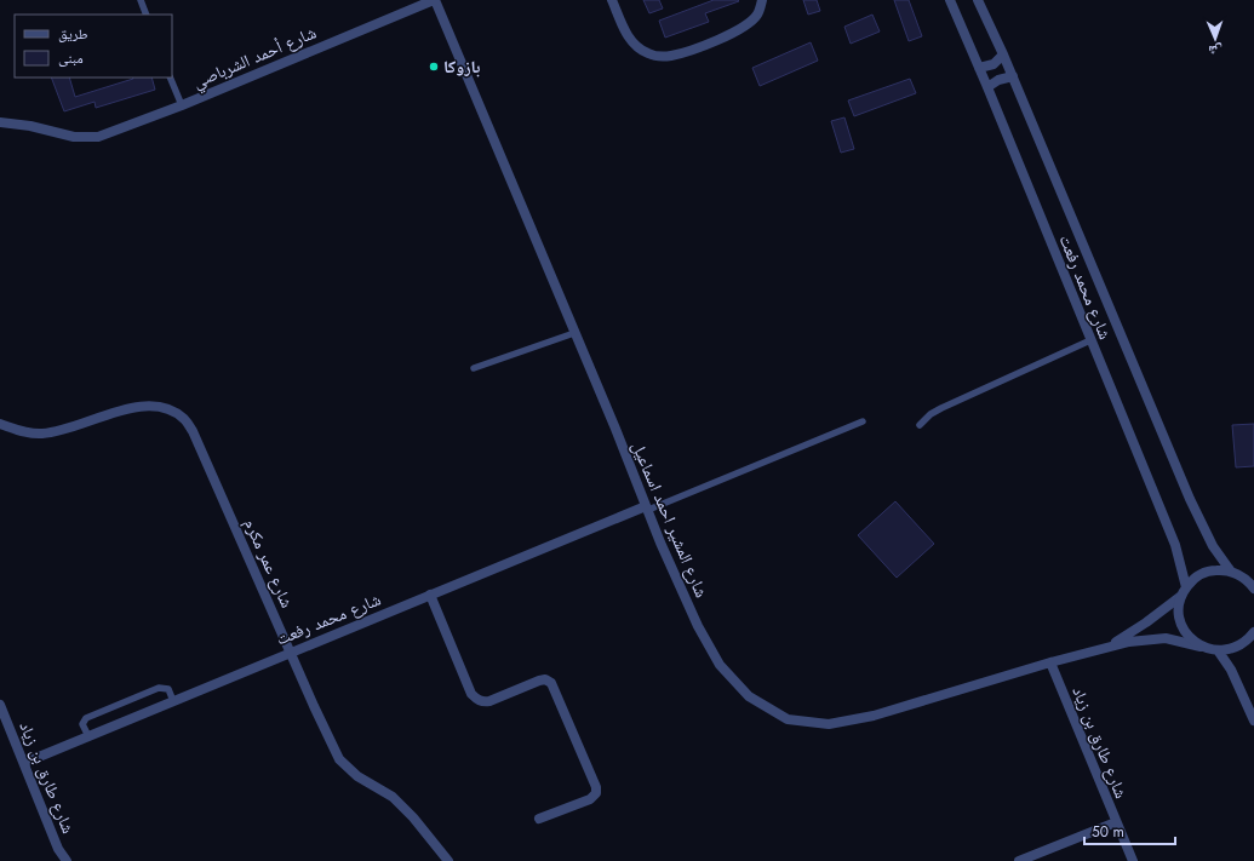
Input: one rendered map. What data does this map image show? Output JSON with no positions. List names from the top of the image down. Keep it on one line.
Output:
{"streets":{"street":["شارع أحمد الشرباصي","شارع محمد رفعت","شارع المشير احمد اسماعيل","شارع عمر مكرم","شارع طارق بن زياد"]},"crossings":[["شارع أحمد الشرباصي","شارع المشير احمد اسماعيل"],["شارع محمد رفعت","شارع المشير احمد اسماعيل"],["شارع محمد رفعت","شارع عمر مكرم"],["شارع محمد رفعت","شارع طارق بن زياد"],["شارع المشير احمد اسماعيل","شارع طارق بن زياد"]],"places":["بازوكا"],"legend":["طريق","مبنى"],"scale_bar":"50 m","north":"bottom"}
